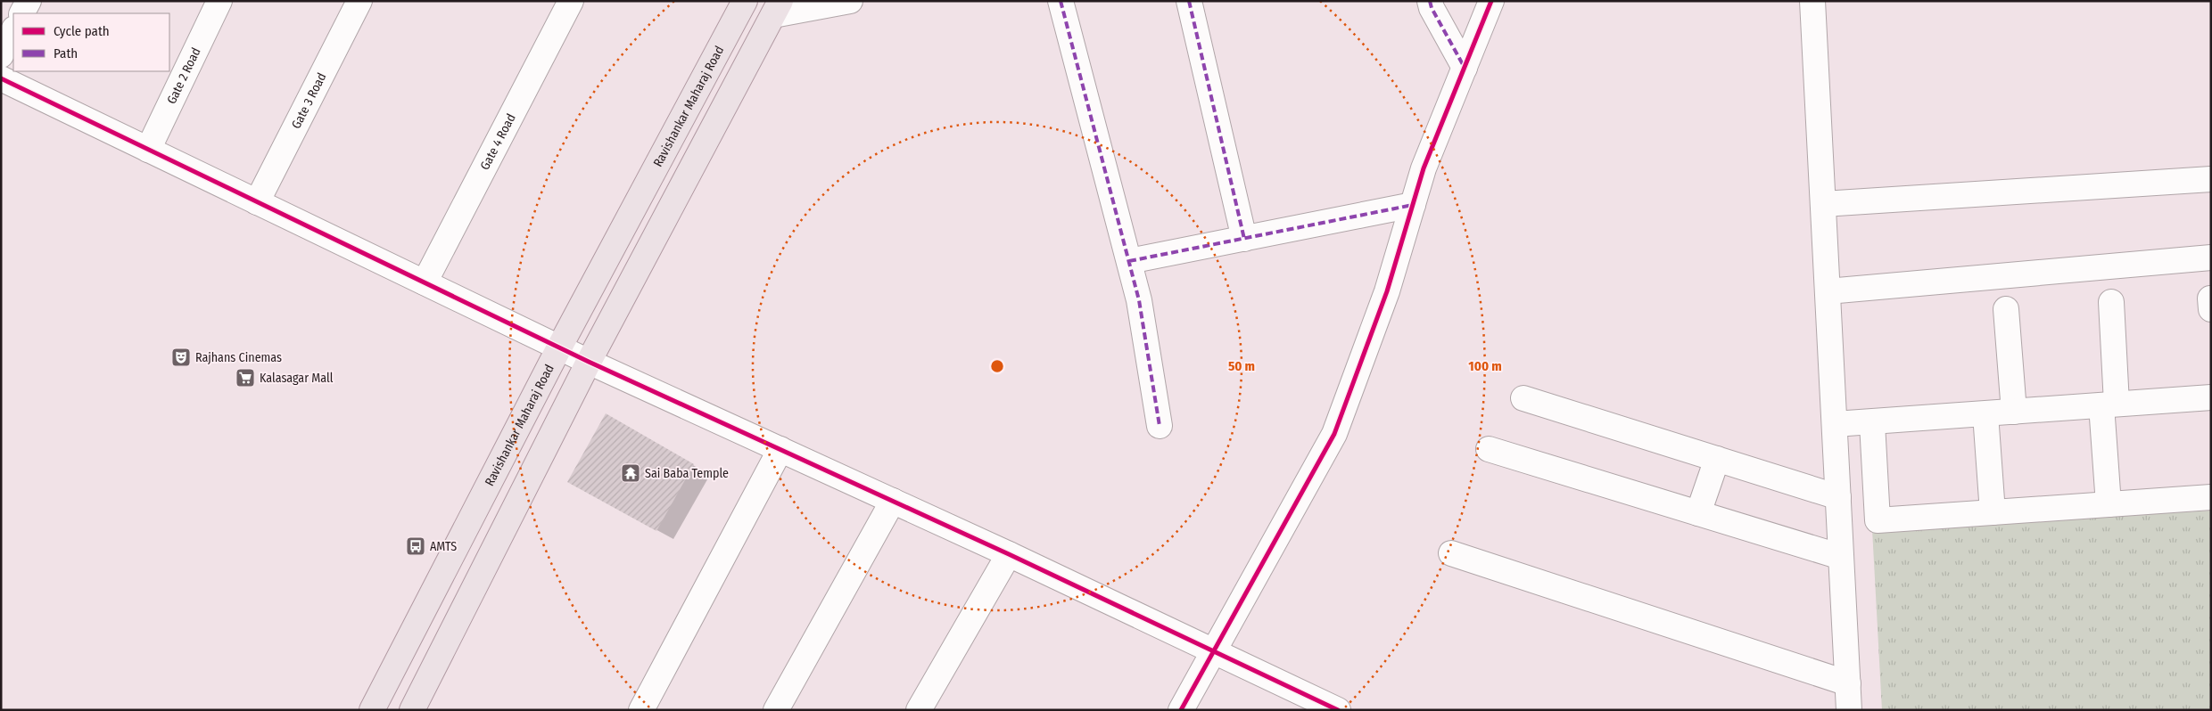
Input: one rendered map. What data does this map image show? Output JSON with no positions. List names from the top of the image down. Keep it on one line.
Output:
{"streets":{"main road":["Ravishankar Maharaj Road"],"street":["Gate 2 Road","Gate 3 Road","Gate 4 Road"]},"places":{"theatre":["Rajhans Cinemas"],"supermarket":["Kalasagar Mall"],"temple":["Sai Baba Temple"],"bus stop":["AMTS"]},"legend":["Cycle path","Path"],"rings":["50 m","100 m"]}
